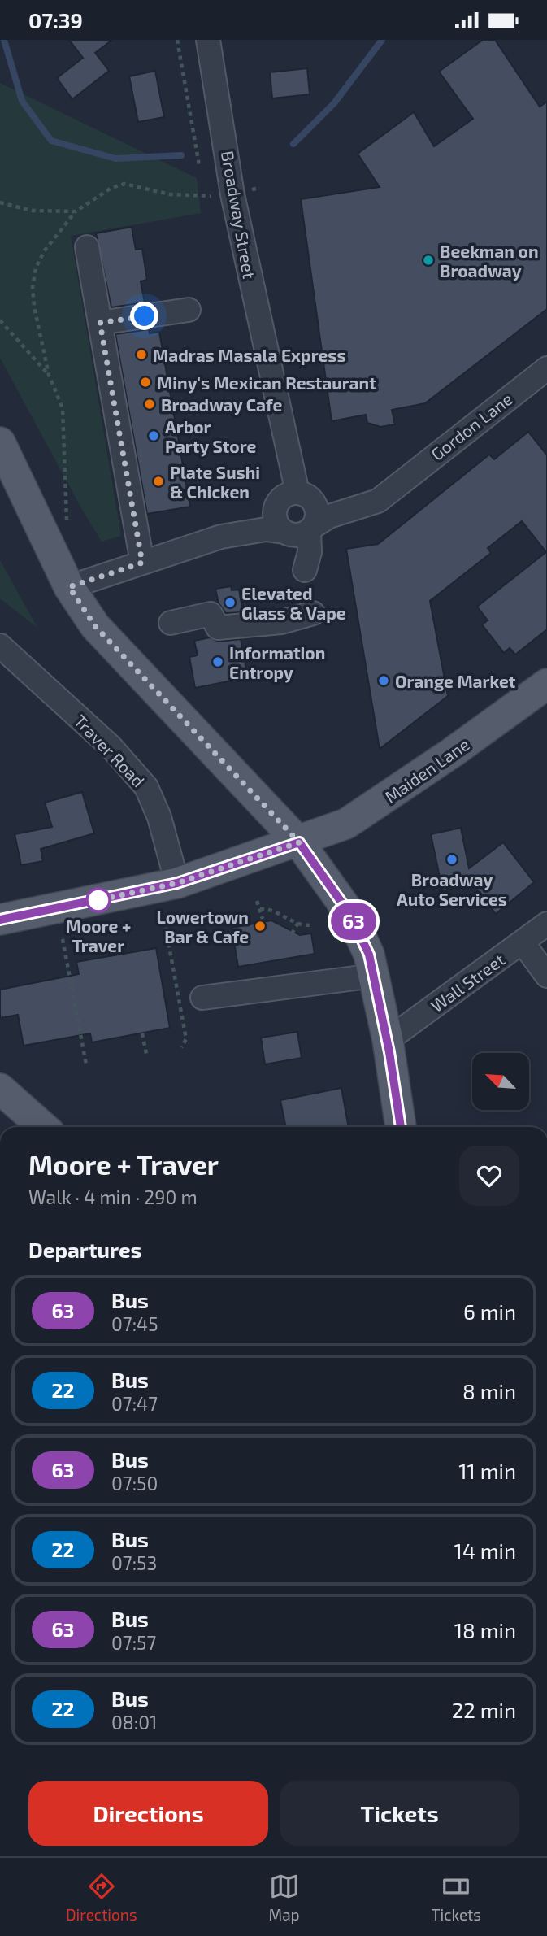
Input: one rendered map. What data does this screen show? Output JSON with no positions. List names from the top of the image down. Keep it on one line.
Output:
{"streets":{"main road":["Maiden Lane"],"street":["Broadway Street","Gordon Lane","Traver Road","Wall Street"]},"crossings":[["Broadway Street","Gordon Lane"],["Traver Road","Maiden Lane"]],"places":["Beekman on Broadway","Madras Masala Express","Miny's Mexican Restaurant","Broadway Cafe","Arbor Party Store","Plate Sushi & Chicken","Elevated Glass & Vape","Information Entropy","Orange Market","Broadway Auto Services","Moore + Traver","Lowertown Bar & Cafe"],"lines":["bus line 63"],"north":"top left","page":{"status":"07:39","on_map":"63","heading":[["Moore + Traver","Walk · 4 min · 290 m"],"Departures"],"list":[{"mark":"63","name":"Bus","note":"07:45","value":"6 min"},{"mark":"22","name":"Bus","note":"07:47","value":"8 min"},{"mark":"63","name":"Bus","note":"07:50","value":"11 min"},{"mark":"22","name":"Bus","note":"07:53","value":"14 min"},{"mark":"63","name":"Bus","note":"07:57","value":"18 min"},{"mark":"22","name":"Bus","note":"08:01","value":"22 min"}],"buttons":["Directions","Tickets"],"tabs":["Directions","Map","Tickets"]}}
